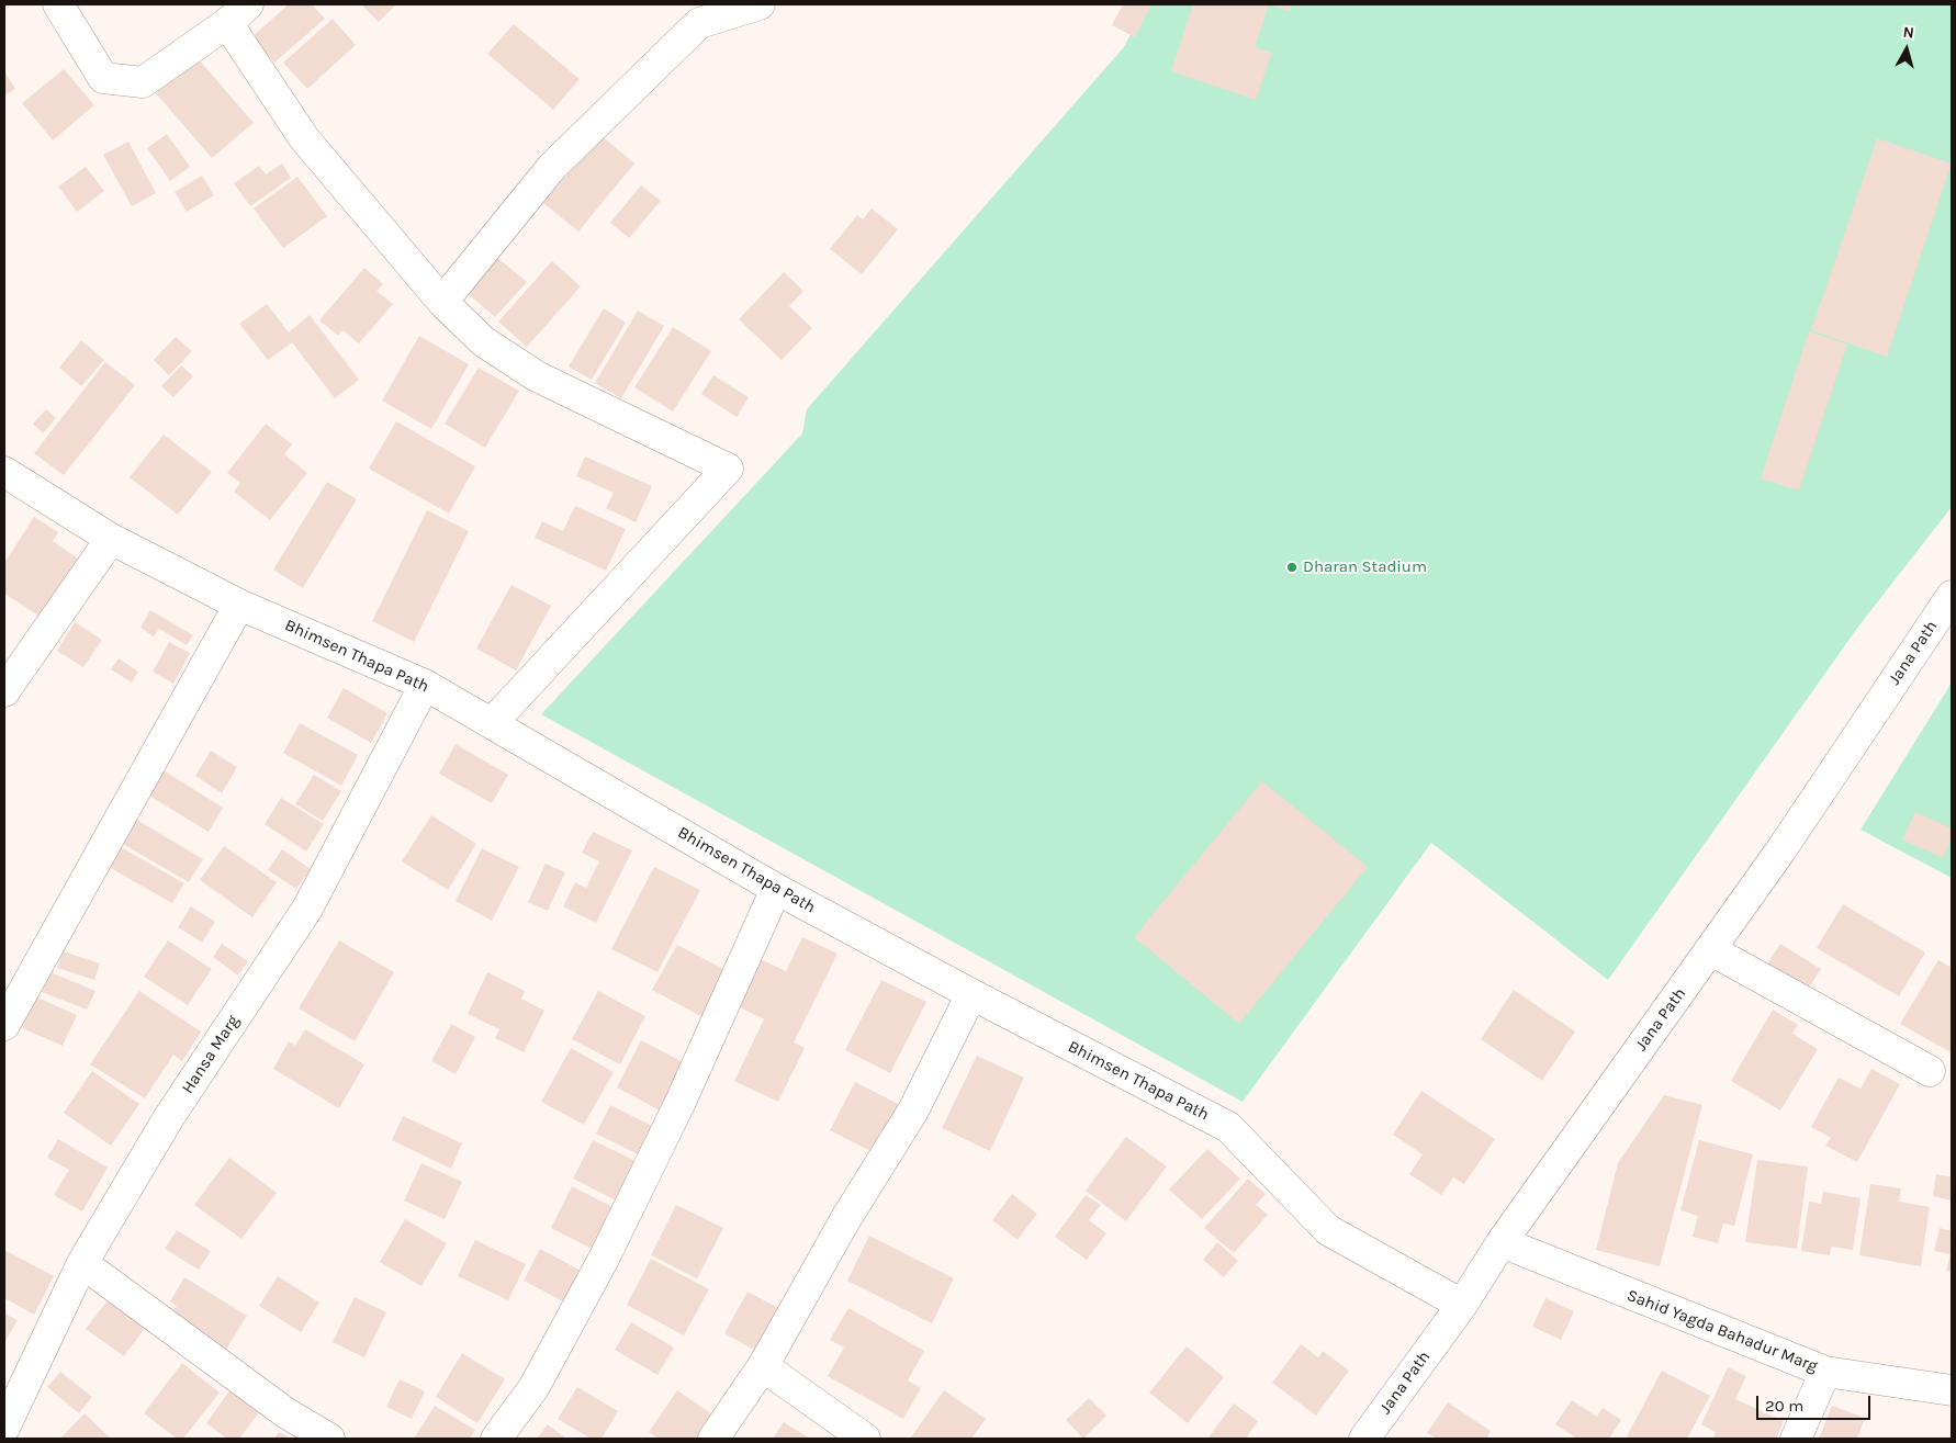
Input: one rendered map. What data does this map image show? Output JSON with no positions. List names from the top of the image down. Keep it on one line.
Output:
{"streets":{"street":["Jana Path","Bhimsen Thapa Path","Hansa Marg","Sahid Yagda Bahadur Marg"]},"crossings":[["Jana Path","Bhimsen Thapa Path"],["Jana Path","Sahid Yagda Bahadur Marg"],["Bhimsen Thapa Path","Hansa Marg"]],"places":["Dharan Stadium"],"scale_bar":"20 m","north":"top"}
